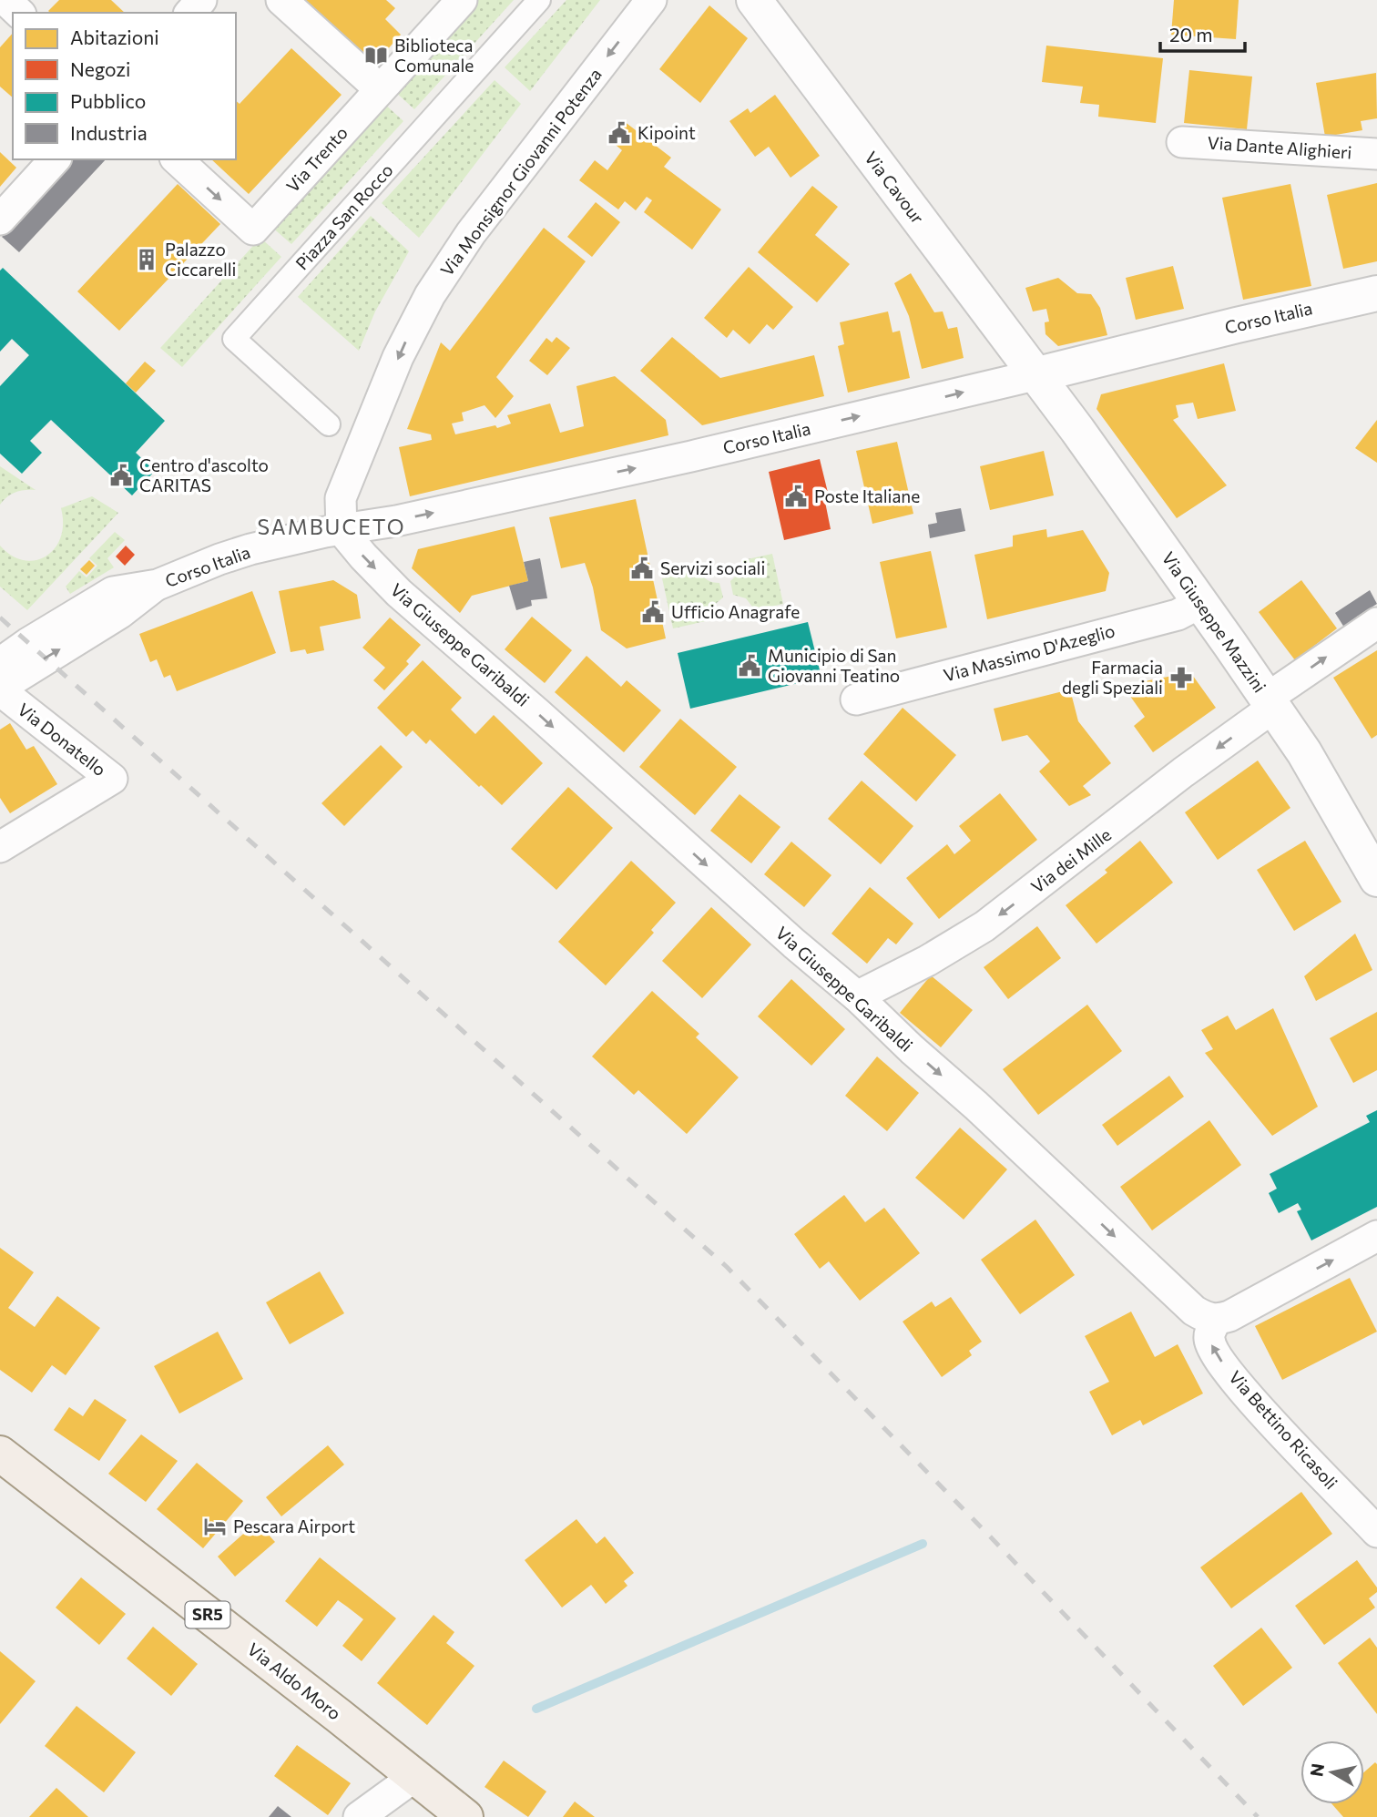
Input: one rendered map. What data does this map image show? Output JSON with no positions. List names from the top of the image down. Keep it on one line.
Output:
{"streets":{"main road":["SR5","Via Aldo Moro"],"street":["Via Dante Alighieri","Via Trento","Via Monsignor Giovanni Potenza","Via Cavour","Piazza San Rocco","Corso Italia","Via Giuseppe Mazzini","Via Giuseppe Garibaldi","Via Massimo D'Azeglio","Via Donatello","Via dei Mille","Via Bettino Ricasoli"]},"crossings":[["Via Monsignor Giovanni Potenza","Corso Italia"],["Via Monsignor Giovanni Potenza","Via Giuseppe Garibaldi"],["Via Cavour","Corso Italia"],["Via Cavour","Via Giuseppe Mazzini"],["Corso Italia","Via Giuseppe Mazzini"],["Corso Italia","Via Giuseppe Garibaldi"],["Corso Italia","Via Donatello"],["Via Giuseppe Mazzini","Via Massimo D'Azeglio"],["Via Giuseppe Mazzini","Via dei Mille"],["Via Giuseppe Garibaldi","Via dei Mille"],["Via Giuseppe Garibaldi","Via Bettino Ricasoli"]],"one_way":["Via Monsignor Giovanni Potenza","Corso Italia","Via Giuseppe Garibaldi","Via Bettino Ricasoli"],"districts":["SAMBUCETO"],"places":{"library":["Biblioteca Comunale"],"public building":["Kipoint","Centro d'ascolto CARITAS","Poste Italiane","Servizi sociali","Ufficio Anagrafe","Municipio di San Giovanni Teatino"],"building":["Palazzo Ciccarelli"],"pharmacy":["Farmacia degli Speziali"],"hotel":["Pescara Airport"]},"legend":["Abitazioni","Negozi","Pubblico","Industria"],"scale_bar":"20 m","north":"left"}
